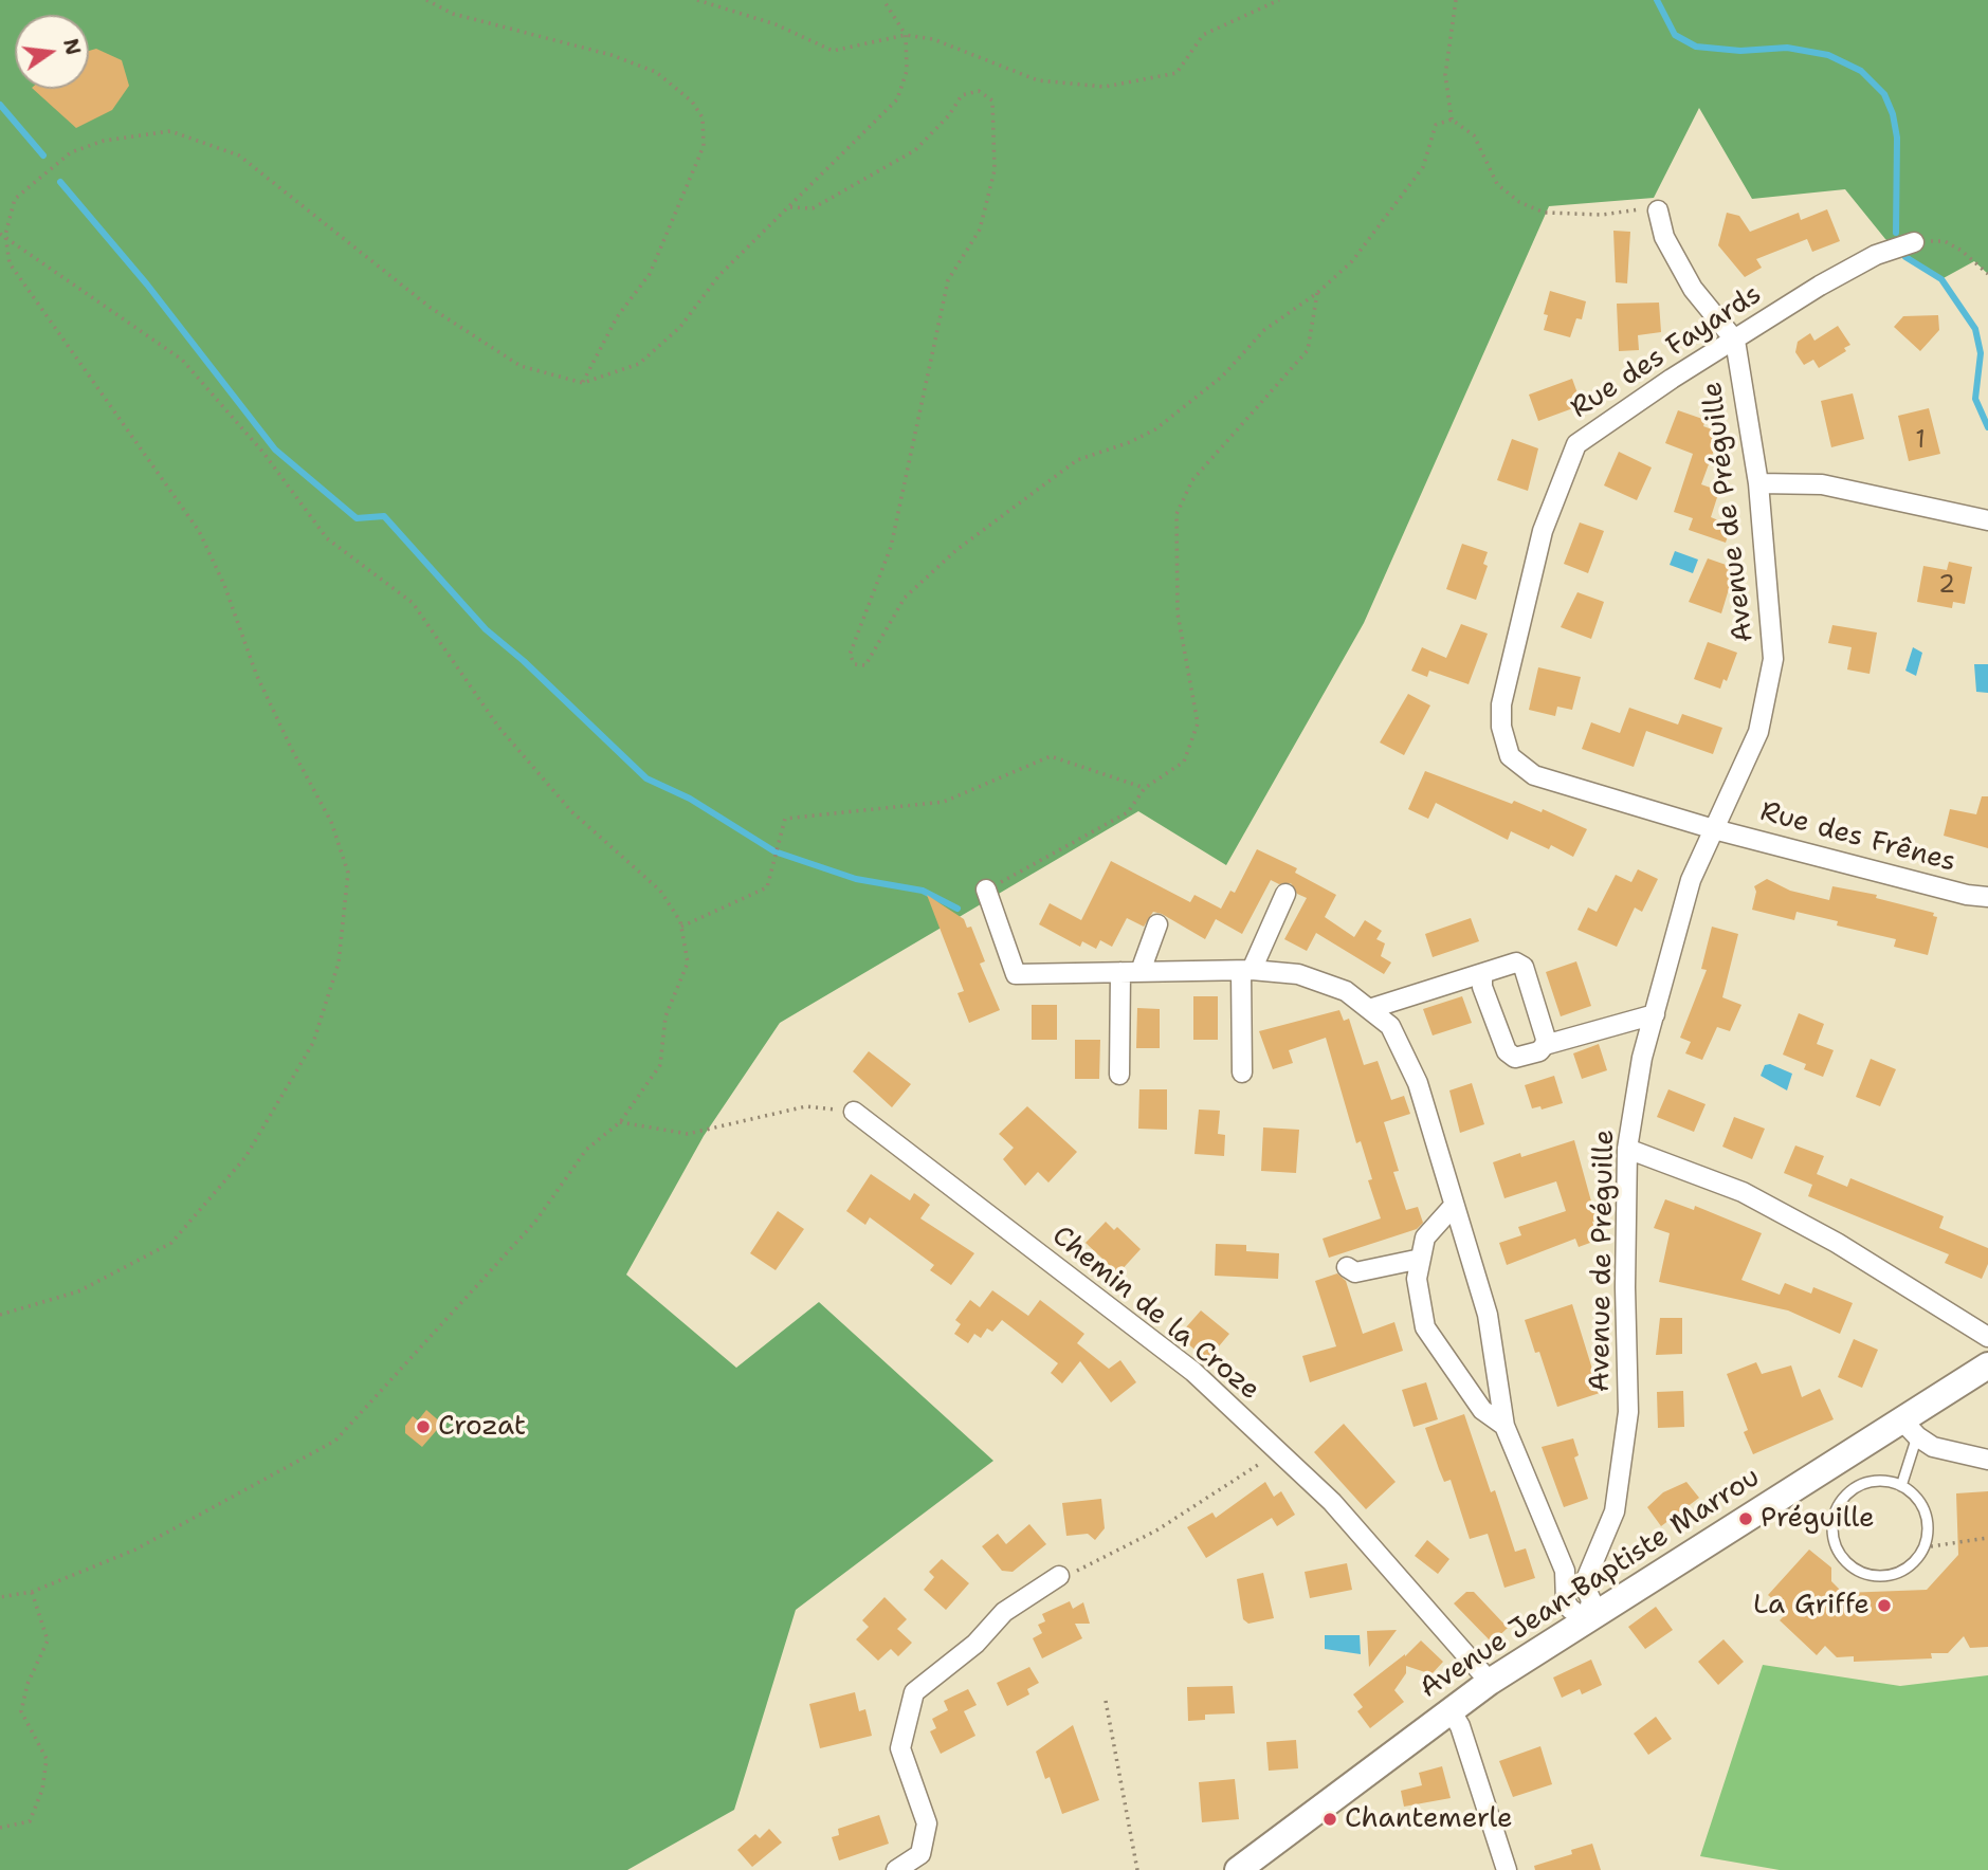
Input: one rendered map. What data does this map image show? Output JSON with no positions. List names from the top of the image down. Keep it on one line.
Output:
{"streets":{"main road":["Avenue Jean-Baptiste Marrou"],"street":["Rue des Fayards","Avenue de Préguille","Rue des Frênes","Chemin de la Croze"]},"crossings":[["Rue des Fayards","Avenue de Préguille"],["Rue des Fayards","Rue des Frênes"],["Avenue de Préguille","Rue des Frênes"],["Avenue de Préguille","Avenue Jean-Baptiste Marrou"],["Chemin de la Croze","Avenue Jean-Baptiste Marrou"]],"places":["Crozat","Préguille","La Griffe","Chantemerle"],"house_numbers":["1","2"],"north":"right"}
